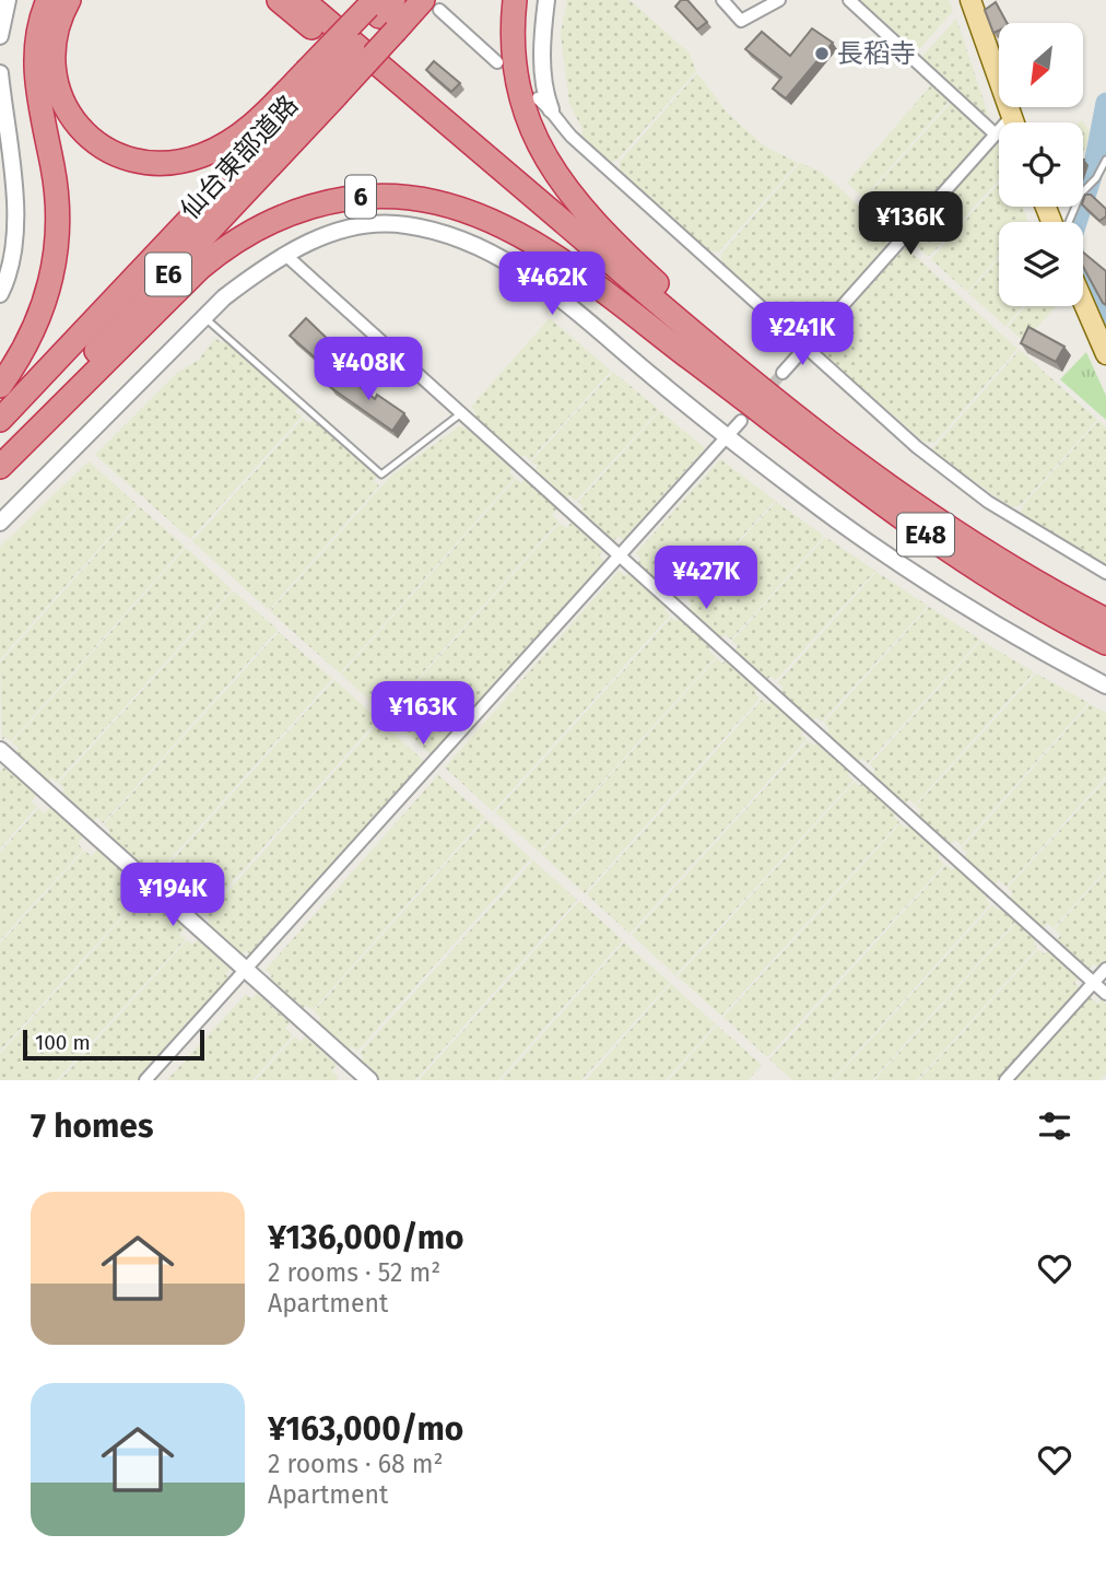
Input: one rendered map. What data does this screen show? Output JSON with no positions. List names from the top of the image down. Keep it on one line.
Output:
{"streets":{"highway":["仙台東部道路","6","E6","E48"]},"crossings":[["6","E48"]],"places":["長稻寺"],"scale_bar":"100 m","north":"bottom left","page":{"price":["¥136K","¥462K","¥241K","¥408K","¥427K","¥163K","¥194K"],"scale":"100 m","heading":"7 homes","list":[{"name":"¥136,000/mo","note":"2 rooms · 52 m² · Apartment"},{"name":"¥163,000/mo","note":"2 rooms · 68 m² · Apartment"}]}}
